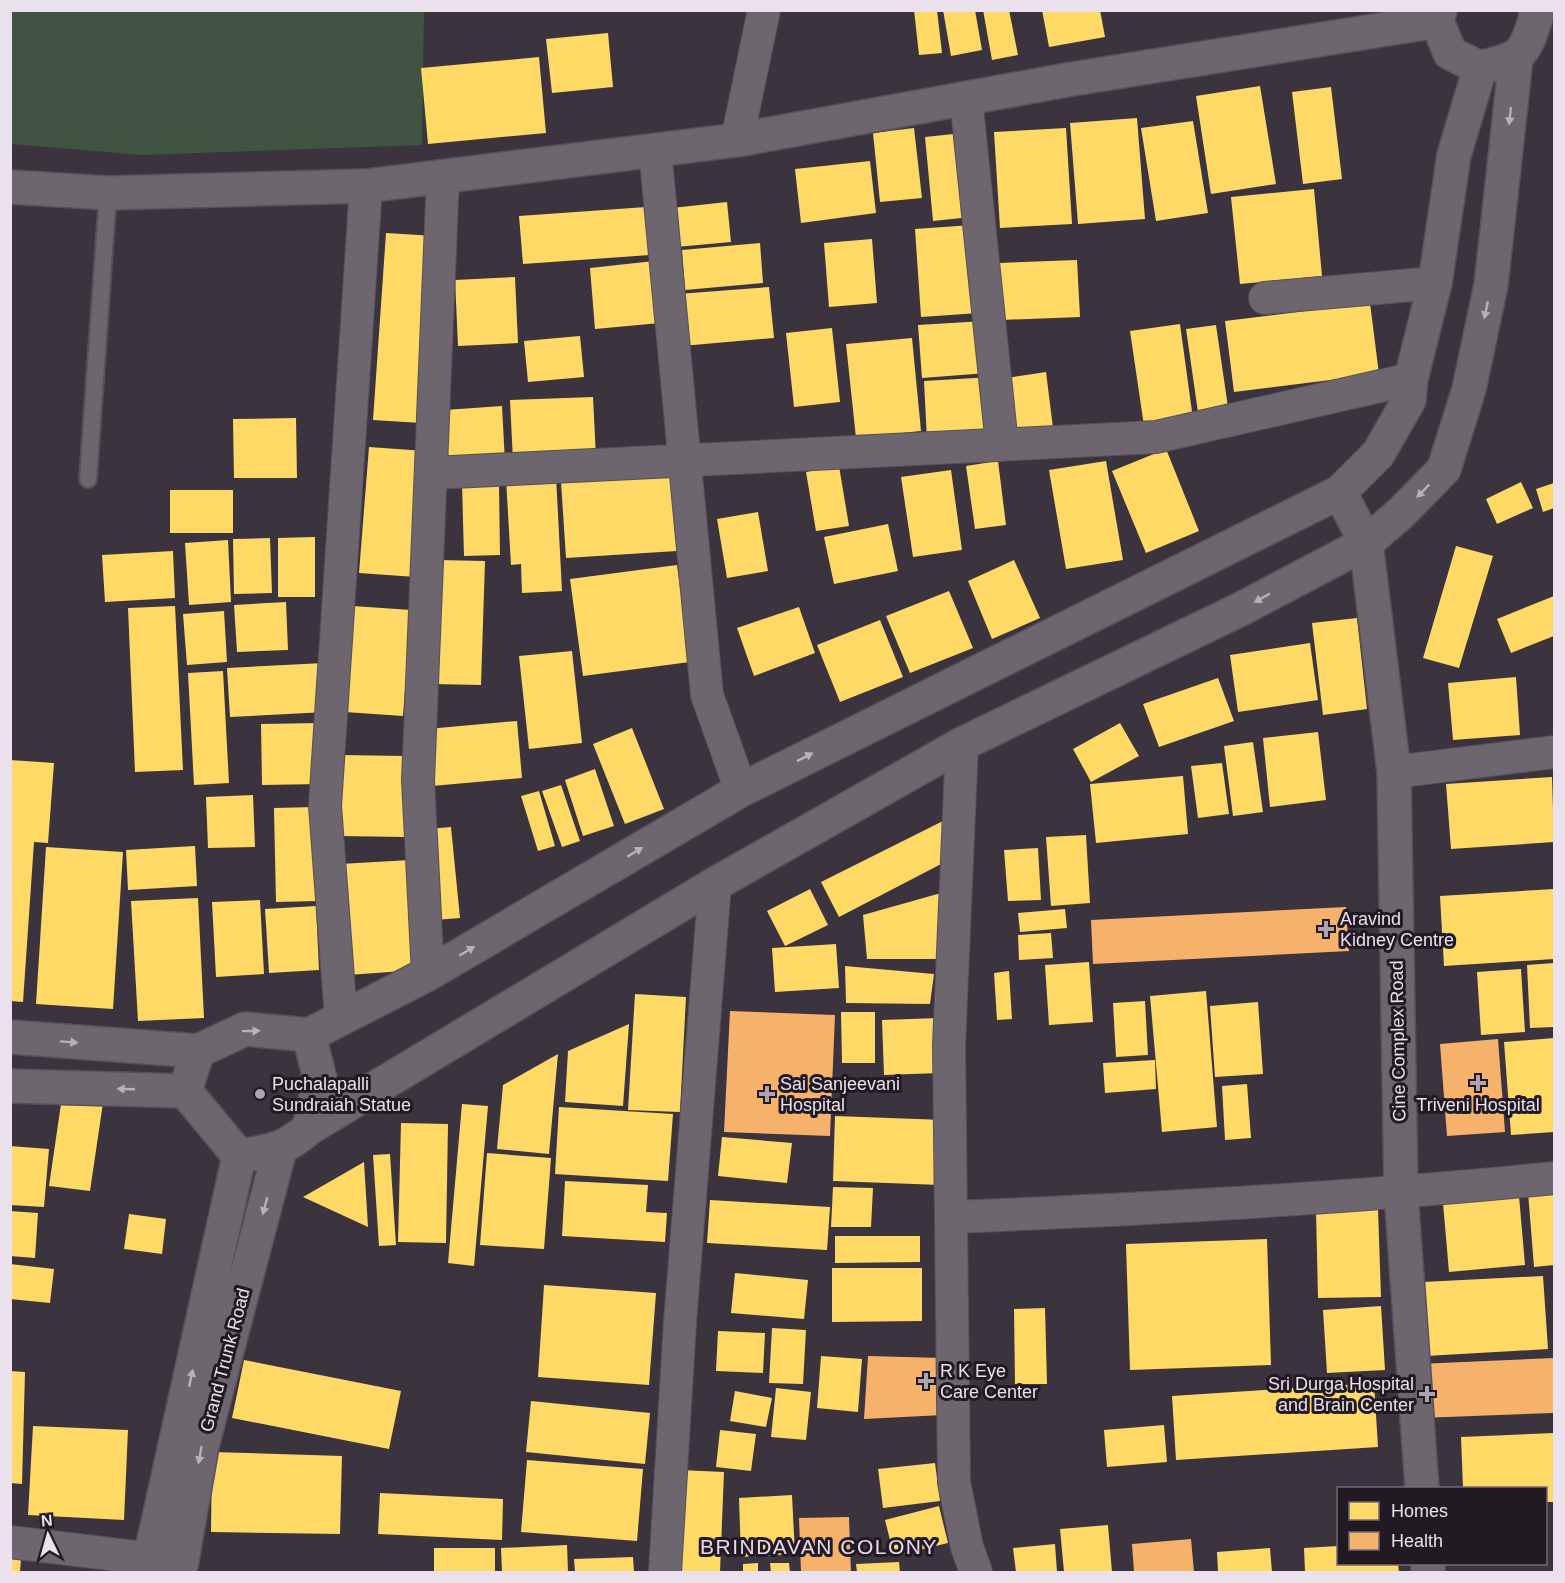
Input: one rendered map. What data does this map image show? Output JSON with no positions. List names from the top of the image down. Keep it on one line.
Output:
{"streets":{"main road":["Cine Complex Road","Grand Trunk Road"]},"districts":["BRINDAVAN COLONY"],"places":{"health":["Aravind Kidney Centre","Triveni Hospital","Sai Sanjeevani Hospital","R K Eye Care Center","Sri Durga Hospital and Brain Center"],"other":["Puchalapalli Sundraiah Statue"]},"legend":["Homes","Health"],"north":"top"}
